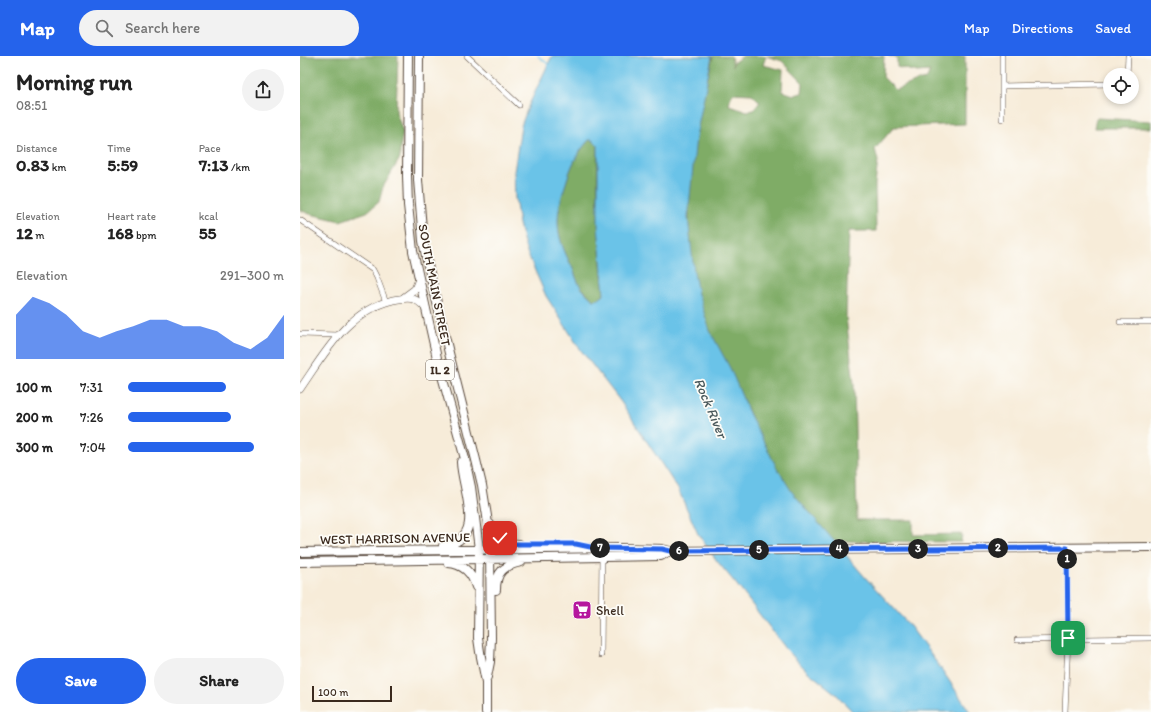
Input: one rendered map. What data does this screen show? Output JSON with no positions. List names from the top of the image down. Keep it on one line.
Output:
{"streets":{"main road":["SOUTH MAIN STREET","IL 2","WEST HARRISON AVENUE"]},"crossings":[["SOUTH MAIN STREET","WEST HARRISON AVENUE"]],"water":["Rock River"],"places":{"supermarket":["Shell"]},"scale_bar":"100 m","page":{"header":"Map","search":"Search here","nav":["Map","Directions","Saved"],"heading":["Morning run","08:51"],"stats":[["Distance","0.83 km"],["Time","5:59"],["Pace","7:13 /km"],["Elevation","12 m"],["Heart rate","168 bpm"],["kcal","55"]],"chart":["Elevation","291–300 m"],"list":[{"name":"100 m","note":"7:31"},{"name":"200 m","note":"7:26"},{"name":"300 m","note":"7:04"}],"pins":["2","7","3","4","5","6","1"],"buttons":["Save","Share"],"scale":"100 m"}}
